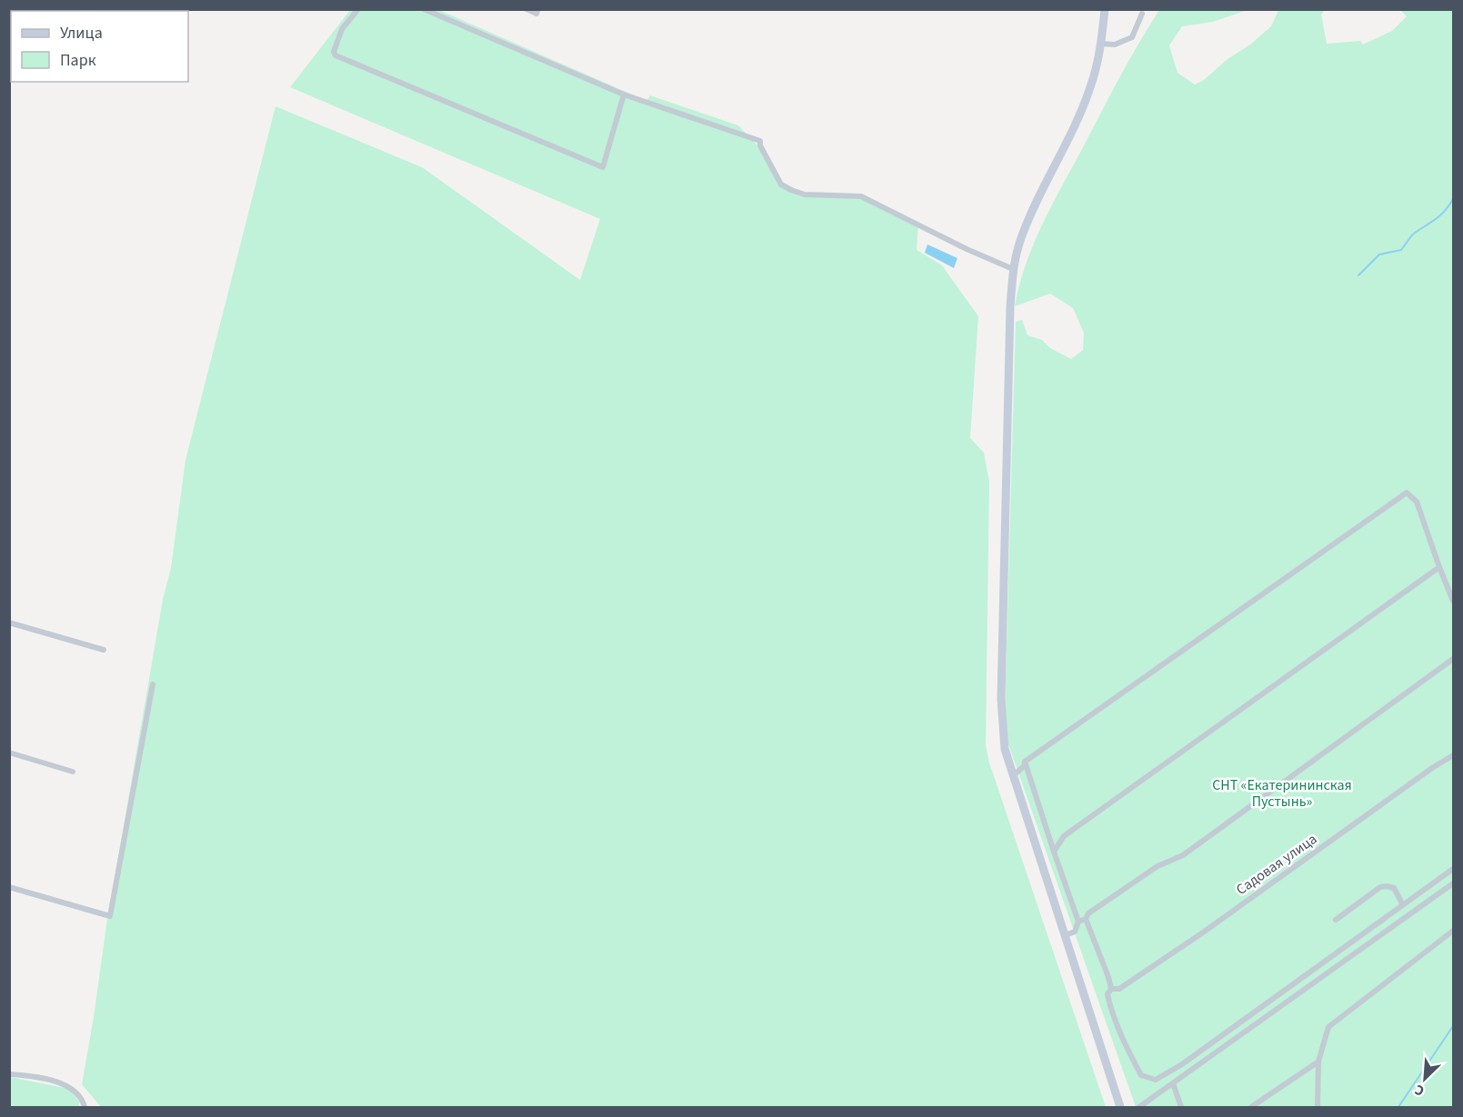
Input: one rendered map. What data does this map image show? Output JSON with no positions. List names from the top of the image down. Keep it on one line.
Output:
{"streets":{"street":["Садовая улица"]},"parks":["СНТ «Екатерининская Пустынь»"],"legend":["Улица","Парк"],"north":"bottom left"}
